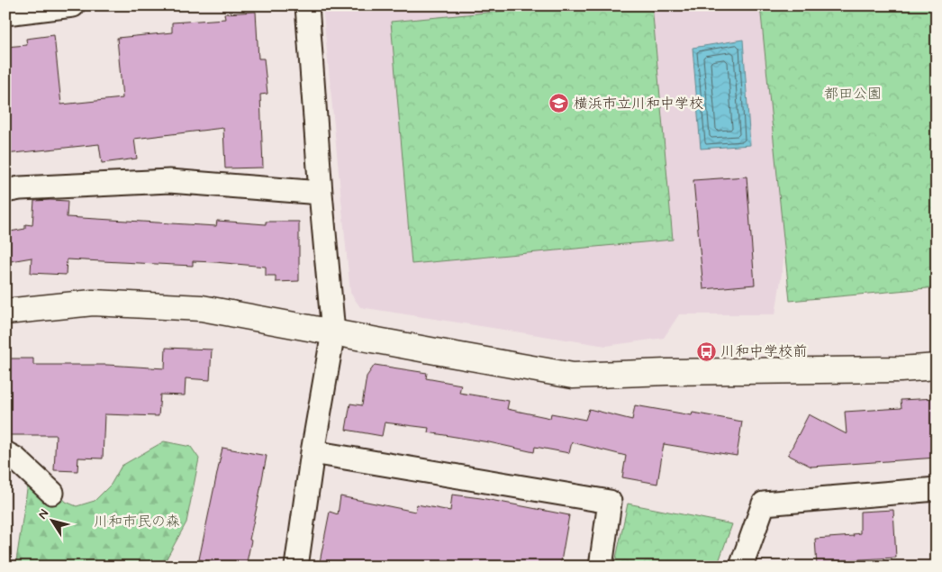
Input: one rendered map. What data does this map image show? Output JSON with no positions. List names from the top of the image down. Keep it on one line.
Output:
{"parks":["都田公園","川和市民の森"],"places":{"school or university":["横浜市立川和中学校"],"bus stop":["川和中学校前"]},"north":"top left"}
